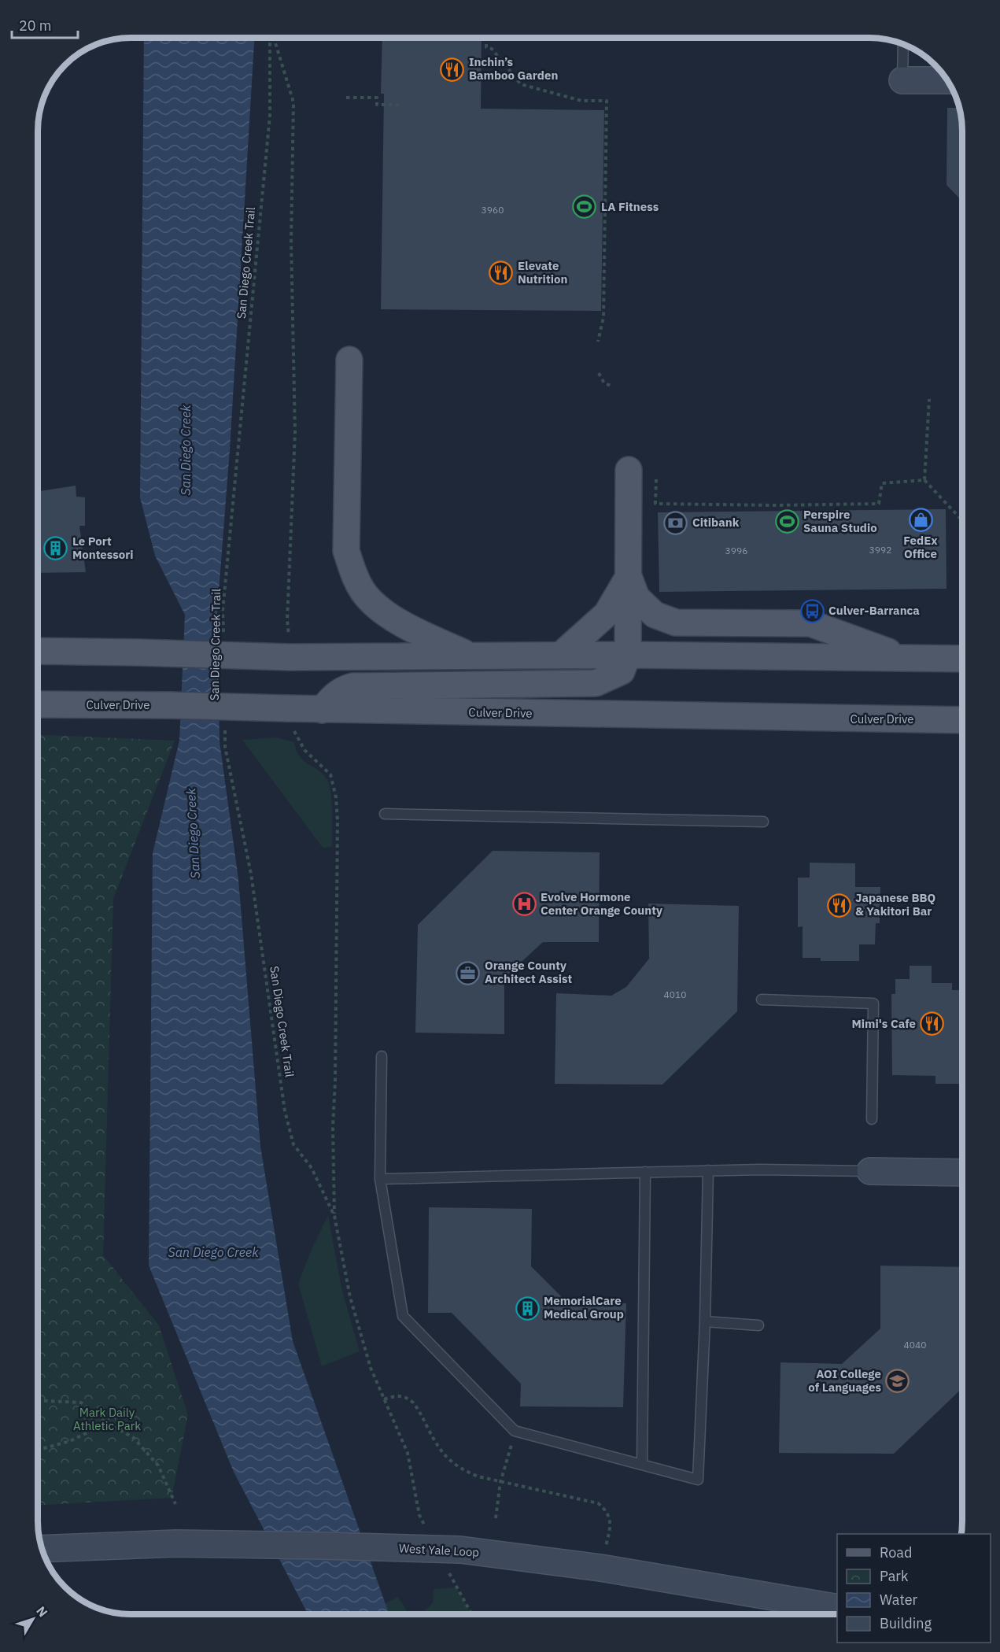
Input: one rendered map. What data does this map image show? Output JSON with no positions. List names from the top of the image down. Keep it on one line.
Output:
{"streets":{"main road":["Culver Drive","West Yale Loop"],"path":["San Diego Creek Trail"]},"crossings":[["San Diego Creek Trail","Culver Drive"]],"water":["San Diego Creek"],"parks":["Mark Daily Athletic Park"],"places":{"restaurant":["Inchin’s Bamboo Garden","Elevate Nutrition","Japanese BBQ & Yakitori Bar","Mimi's Cafe"],"sports":["LA Fitness","Perspire Sauna Studio"],"shop":["FedEx Office"],"bank":["Citibank"],"building":["Le Port Montessori","MemorialCare Medical Group"],"bus stop":["Culver-Barranca"],"hospital":["Evolve Hormone Center Orange County"],"office":["Orange County Architect Assist"],"school or university":["AOI College of Languages"]},"house_numbers":["3960","3992","3996","4010","4040"],"legend":["Road","Park","Water","Building"],"scale_bar":"20 m","north":"top right"}
